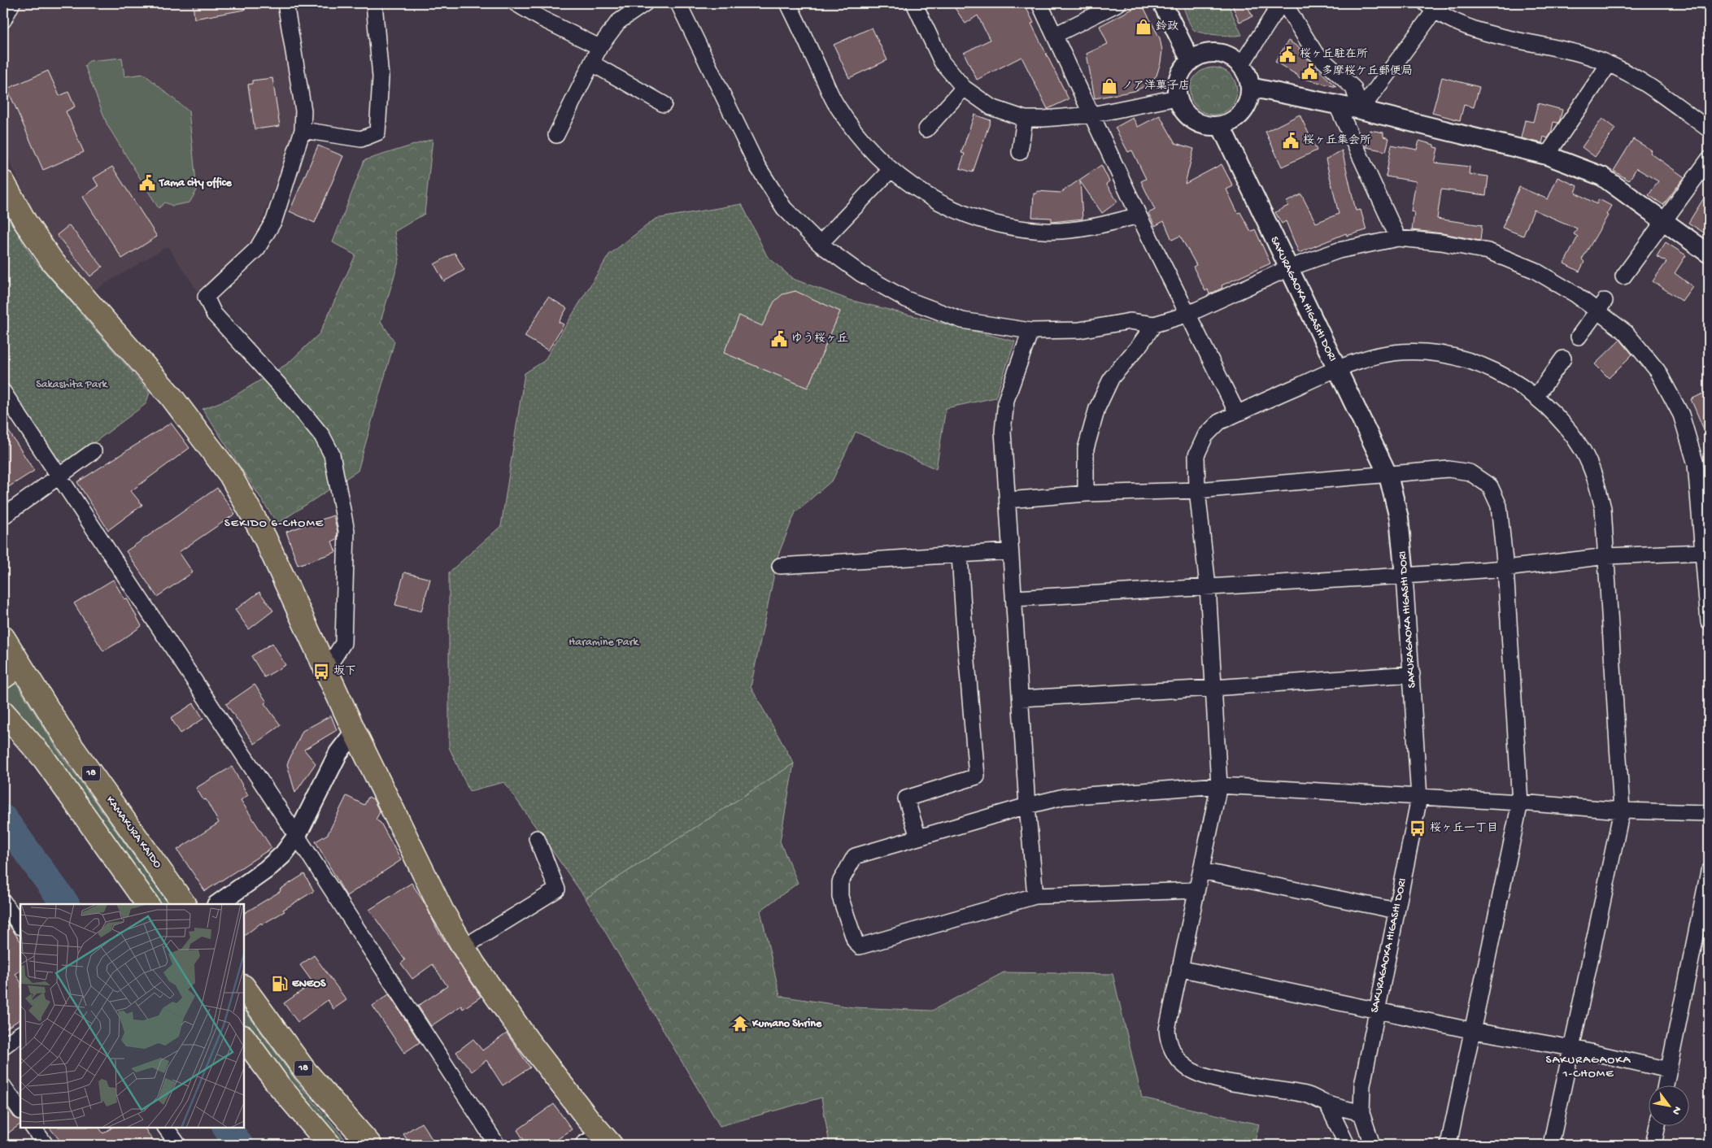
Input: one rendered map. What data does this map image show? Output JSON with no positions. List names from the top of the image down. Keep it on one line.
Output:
{"streets":{"main road":["18","KAMAKURA KAIDO"],"street":["SAKURAGAOKA HIGASHI DORI"]},"districts":["SEKIDO 6-CHOME","SAKURAGAOKA 1-CHOME"],"parks":["Sakashita Park","Haramine Park"],"places":{"shop":["鈴政","ノア洋菓子店"],"public building":["桜ヶ丘駐在所","多摩桜ケ丘郵便局","桜ヶ丘集会所","Tama city office","ゆう桜ヶ丘"],"bus stop":["坂下","桜ヶ丘一丁目"],"fuel station":["ENEOS"],"temple":["Kumano Shrine"]},"north":"bottom right"}
